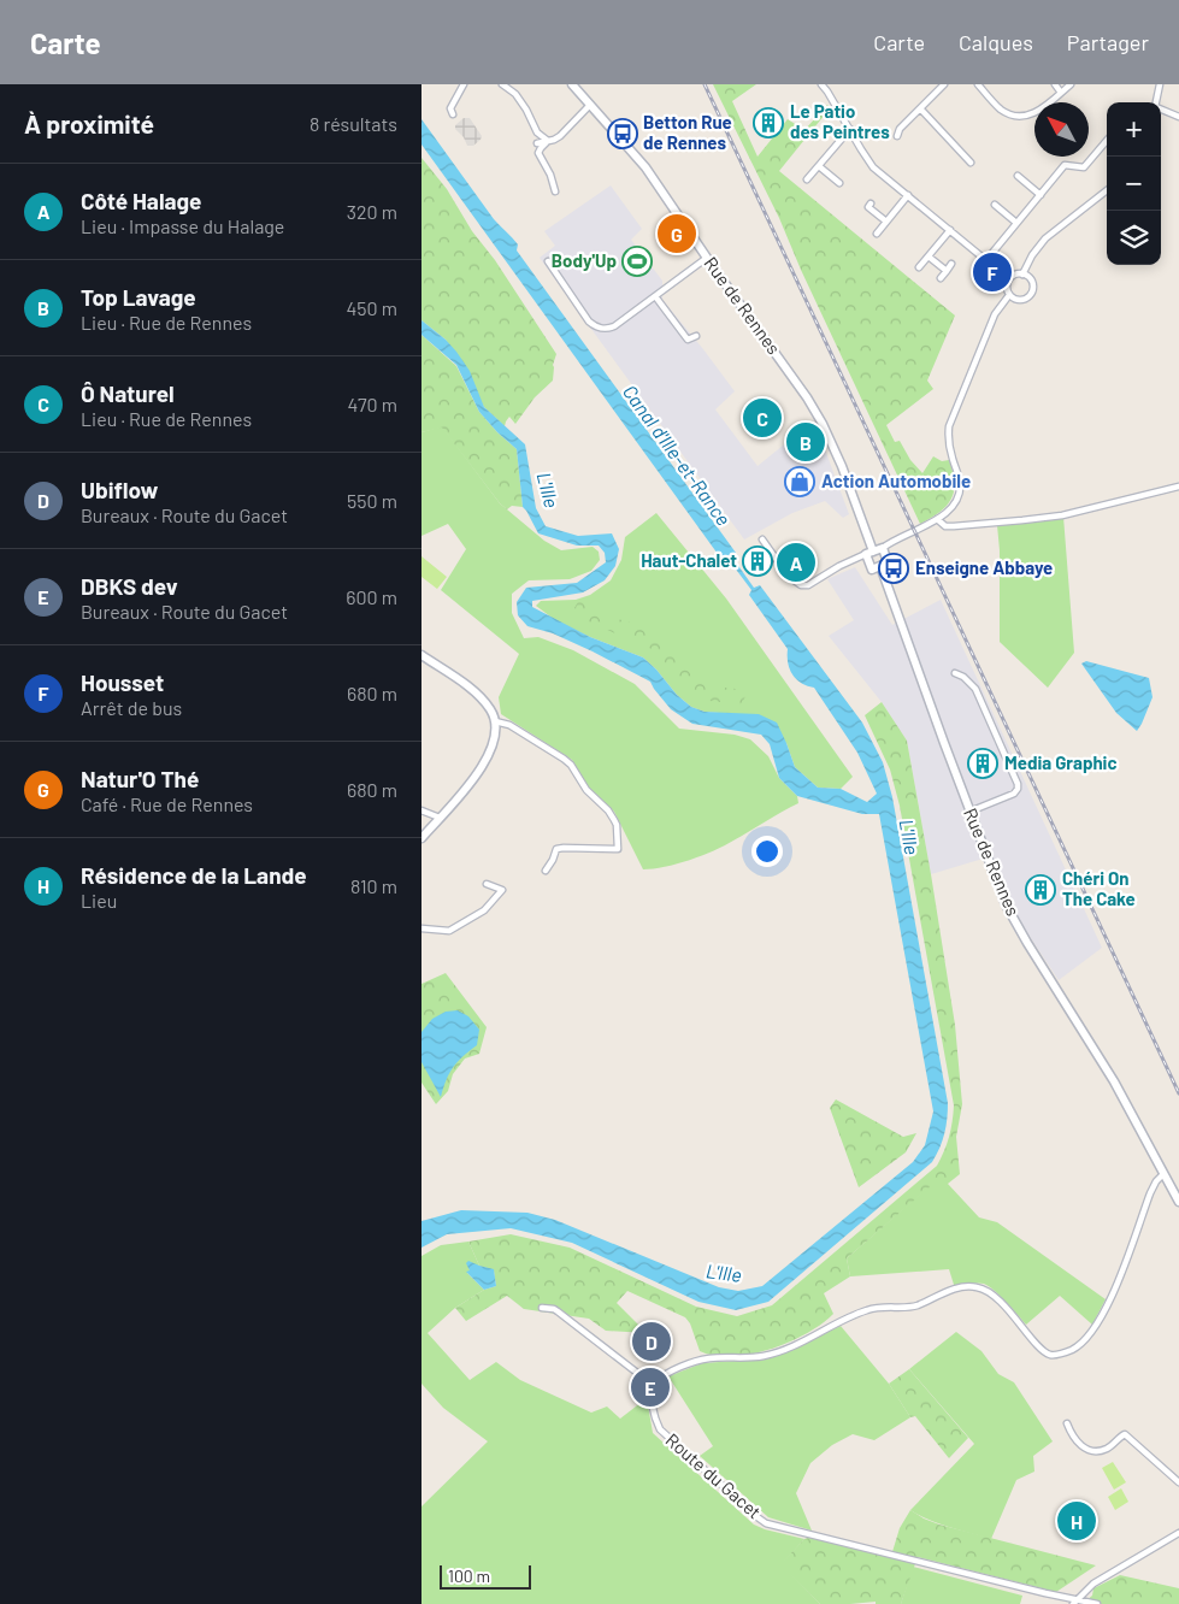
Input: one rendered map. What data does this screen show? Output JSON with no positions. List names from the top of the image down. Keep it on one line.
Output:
{"streets":{"main road":["Rue de Rennes"],"street":["Route du Gacet"]},"water":["Canal d'Ille-et-Rance","L'Ille"],"places":{"building":["Le Patio des Peintres","Haut-Chalet","Media Graphic","Chéri On The Cake"],"bus stop":["Betton Rue de Rennes","Enseigne Abbaye"],"sports":["Body'Up"],"shop":["Action Automobile"]},"scale_bar":"100 m","north":"top left","page":{"header":"Carte","nav":["Carte","Calques","Partager"],"heading":["À proximité","8 résultats"],"map_buttons":["+","−"],"list":[{"mark":"A","name":"Côté Halage","note":"Lieu · Impasse du Halage","value":"320 m"},{"mark":"B","name":"Top Lavage","note":"Lieu · Rue de Rennes","value":"450 m"},{"mark":"C","name":"Ô Naturel","note":"Lieu · Rue de Rennes","value":"470 m"},{"mark":"D","name":"Ubiflow","note":"Bureaux · Route du Gacet","value":"550 m"},{"mark":"E","name":"DBKS dev","note":"Bureaux · Route du Gacet","value":"600 m"},{"mark":"F","name":"Housset","note":"Arrêt de bus","value":"680 m"},{"mark":"G","name":"Natur'O Thé","note":"Café · Rue de Rennes","value":"680 m"},{"mark":"H","name":"Résidence de la Lande","note":"Lieu","value":"810 m"}],"pins":["G","F","C","B","A","D","E","H"],"scale":"100 m"}}
